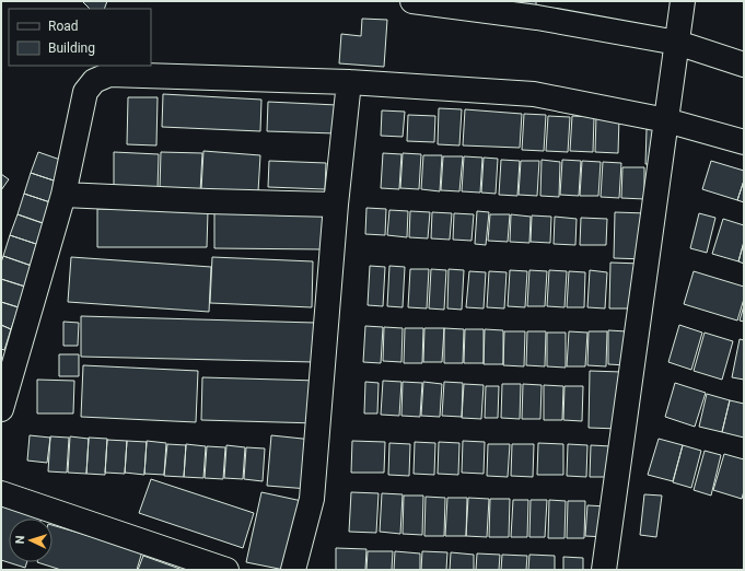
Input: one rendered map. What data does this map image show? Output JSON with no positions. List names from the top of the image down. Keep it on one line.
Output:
{"legend":["Road","Building"],"north":"left"}
